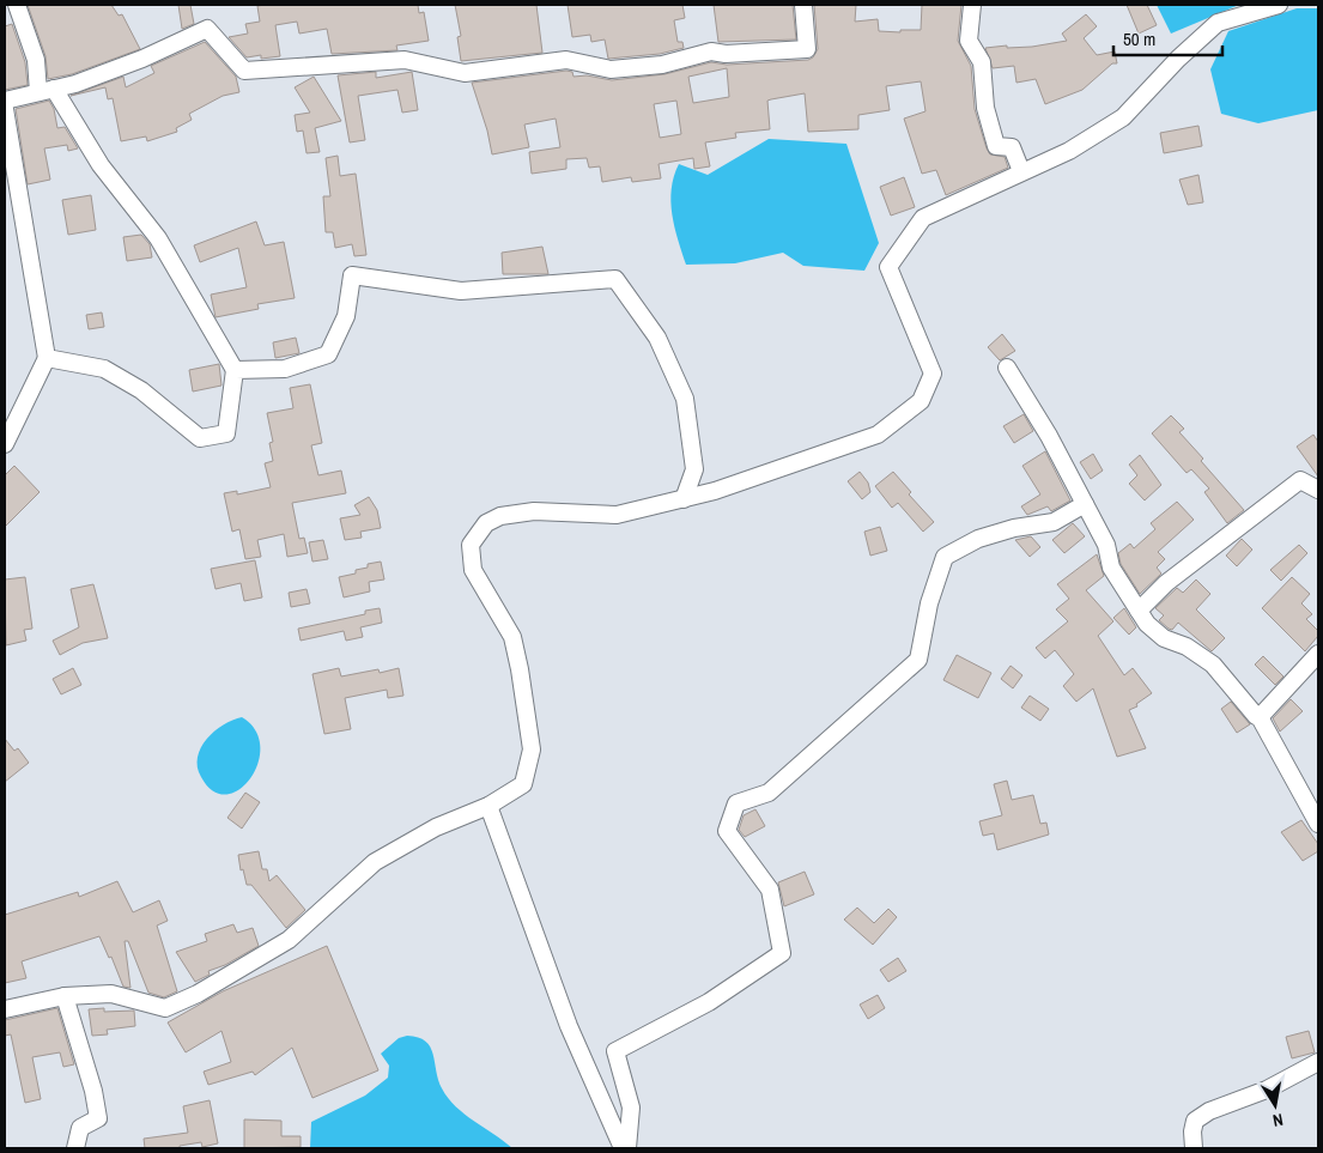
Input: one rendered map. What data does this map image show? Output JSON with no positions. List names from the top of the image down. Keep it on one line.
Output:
{"scale_bar":"50 m","north":"bottom"}
